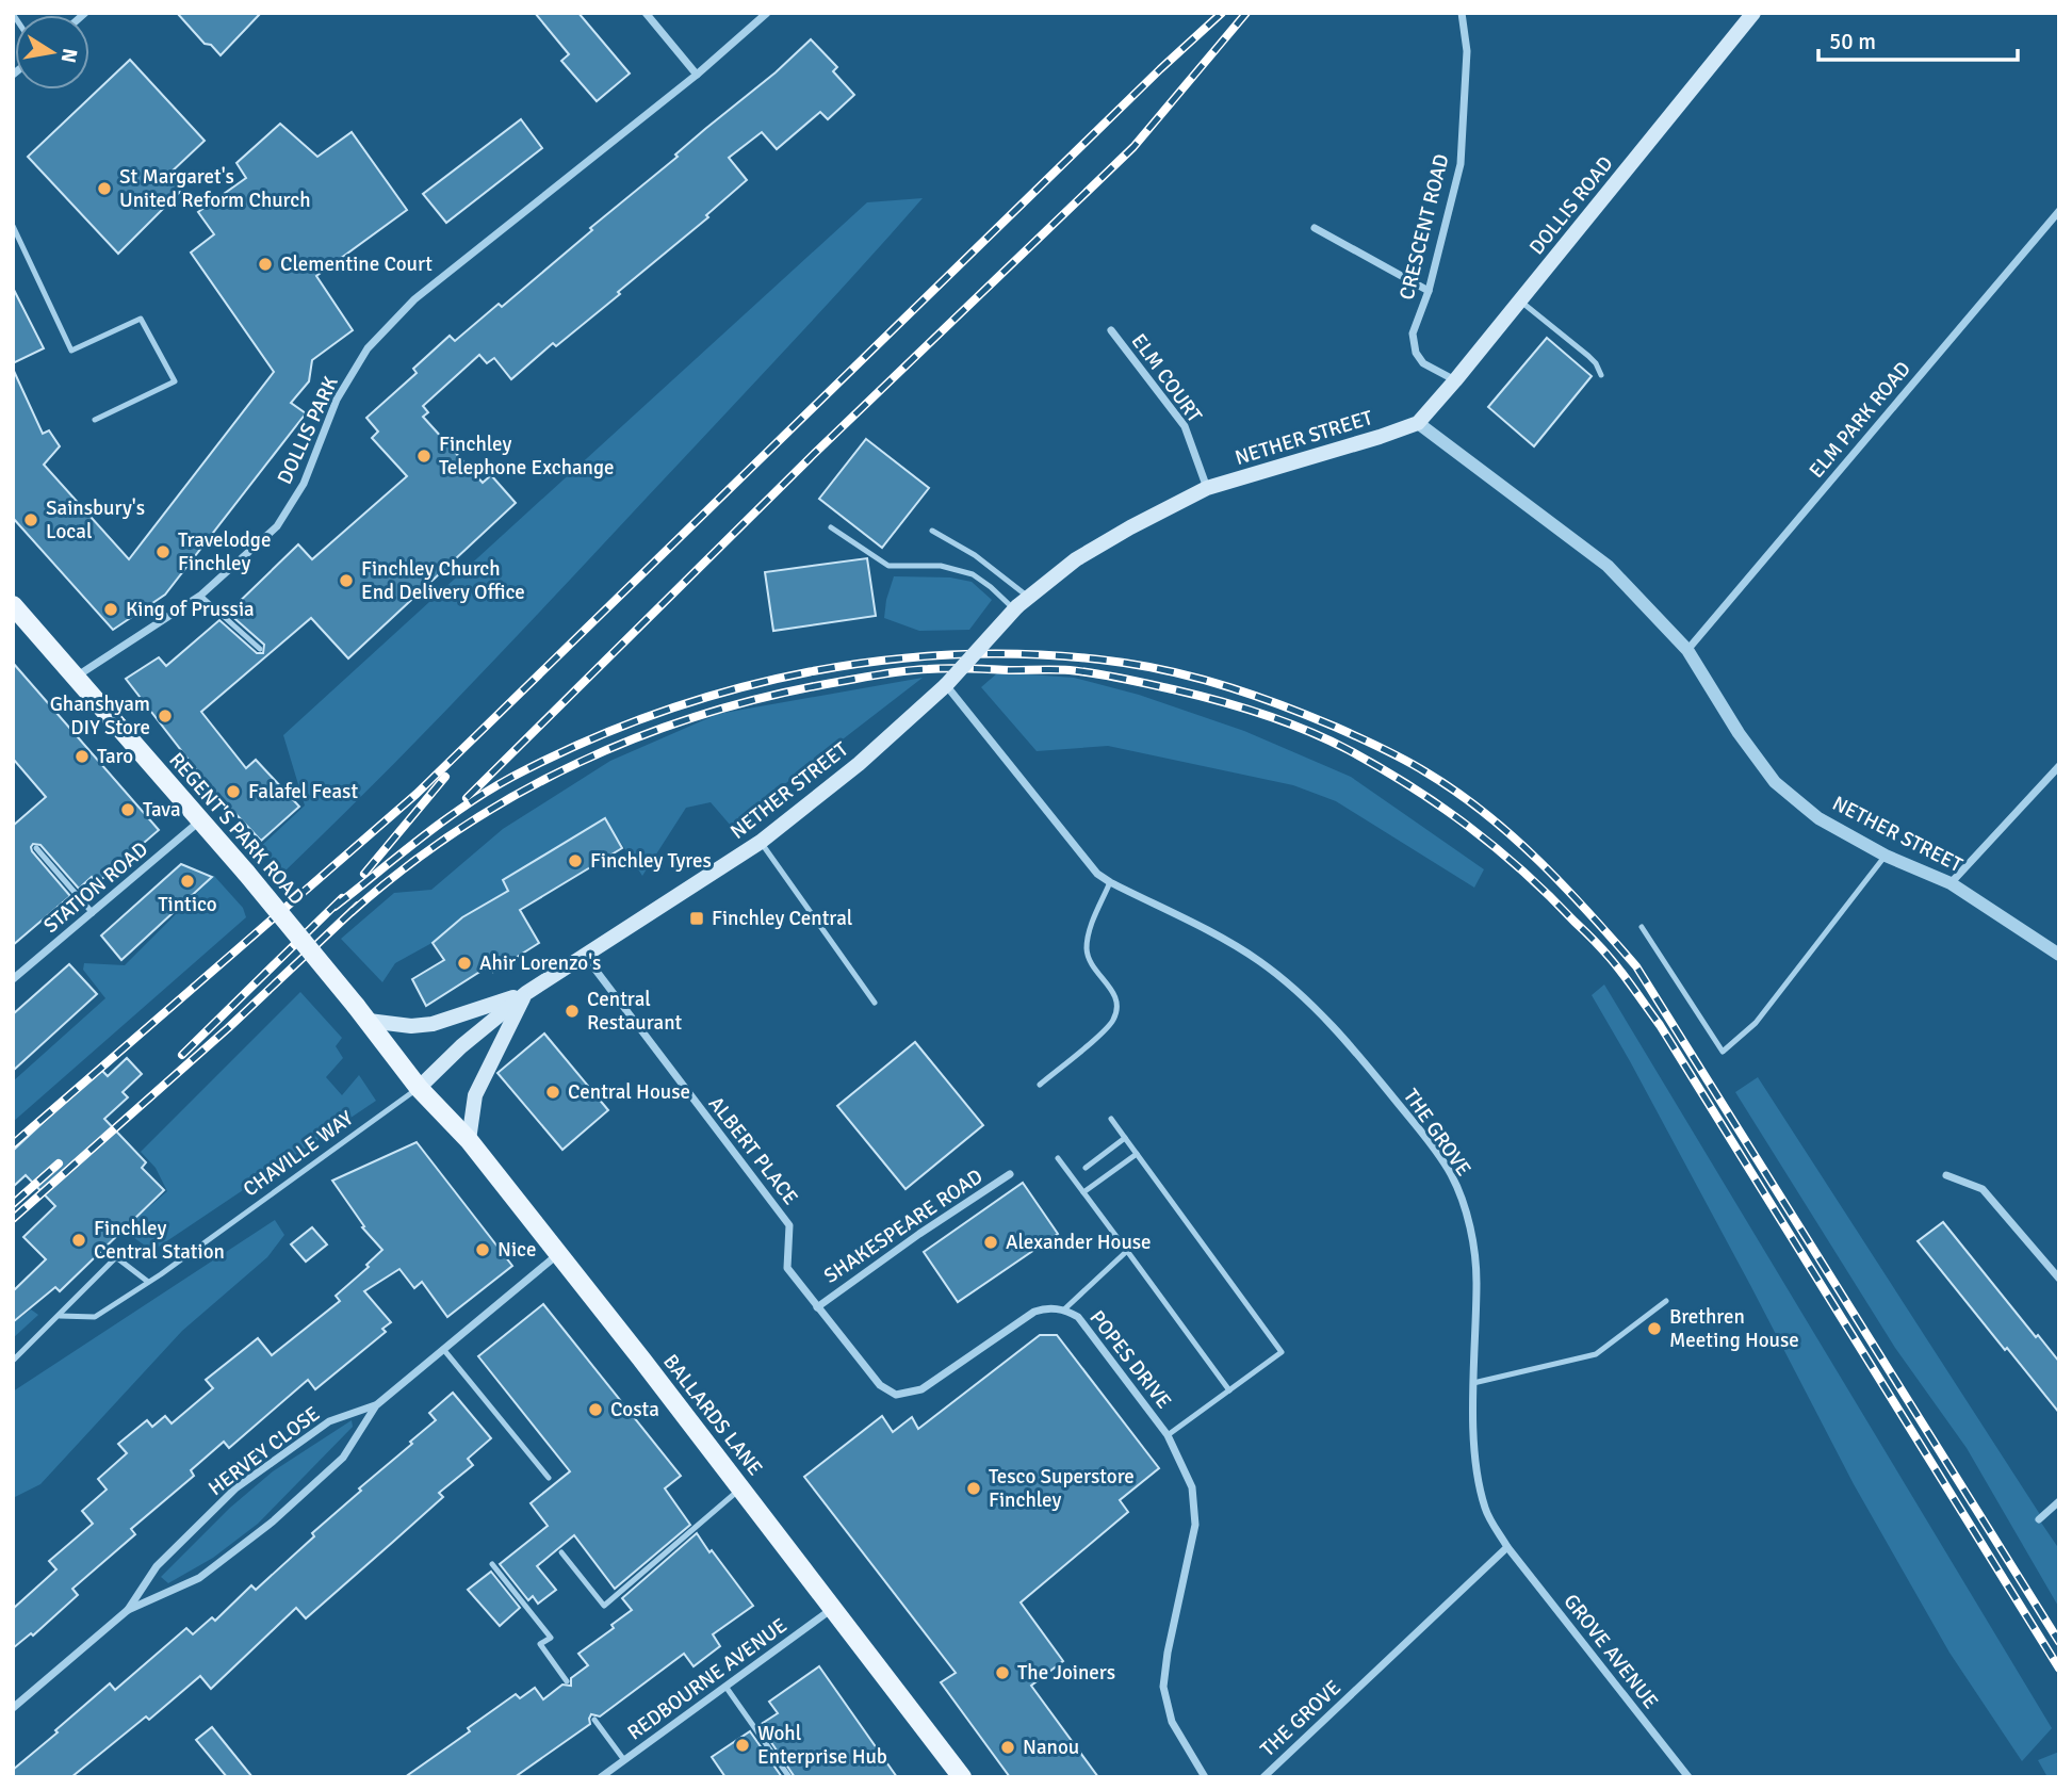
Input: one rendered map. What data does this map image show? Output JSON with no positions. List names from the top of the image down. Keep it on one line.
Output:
{"streets":{"main road":["DOLLIS ROAD","NETHER STREET","REGENT'S PARK ROAD","BALLARDS LANE"],"street":["CRESCENT ROAD","ELM COURT","ELM PARK ROAD","DOLLIS PARK","STATION ROAD","THE GROVE","ALBERT PLACE","SHAKESPEARE ROAD","POPES DRIVE","HERVEY CLOSE","GROVE AVENUE","REDBOURNE AVENUE"],"lane":["CHAVILLE WAY"]},"crossings":[["DOLLIS ROAD","CRESCENT ROAD"],["DOLLIS ROAD","NETHER STREET"],["ELM COURT","NETHER STREET"],["ELM PARK ROAD","NETHER STREET"],["DOLLIS PARK","REGENT'S PARK ROAD"],["NETHER STREET","REGENT'S PARK ROAD"],["NETHER STREET","THE GROVE"],["NETHER STREET","ALBERT PLACE"],["NETHER STREET","CHAVILLE WAY"],["NETHER STREET","BALLARDS LANE"],["REGENT'S PARK ROAD","STATION ROAD"],["REGENT'S PARK ROAD","CHAVILLE WAY"],["REGENT'S PARK ROAD","BALLARDS LANE"],["THE GROVE","GROVE AVENUE"],["ALBERT PLACE","POPES DRIVE"],["CHAVILLE WAY","BALLARDS LANE"],["SHAKESPEARE ROAD","POPES DRIVE"],["BALLARDS LANE","HERVEY CLOSE"],["BALLARDS LANE","REDBOURNE AVENUE"]],"places":{"other":["St Margaret's United Reform Church","Clementine Court","Finchley Telephone Exchange","Sainsbury's Local","Travelodge Finchley","Finchley Church End Delivery Office","King of Prussia","Ghanshyam DIY Store","Taro","Falafel Feast","Tava","Finchley Tyres","Tintico","Ahir Lorenzo's","Central Restaurant","Central House","Finchley Central Station","Alexander House","Nice","Brethren Meeting House","Costa","Tesco Superstore Finchley","The Joiners","Wohl Enterprise Hub","Nanou"],"transit":["Finchley Central"]},"scale_bar":"50 m","north":"right"}
